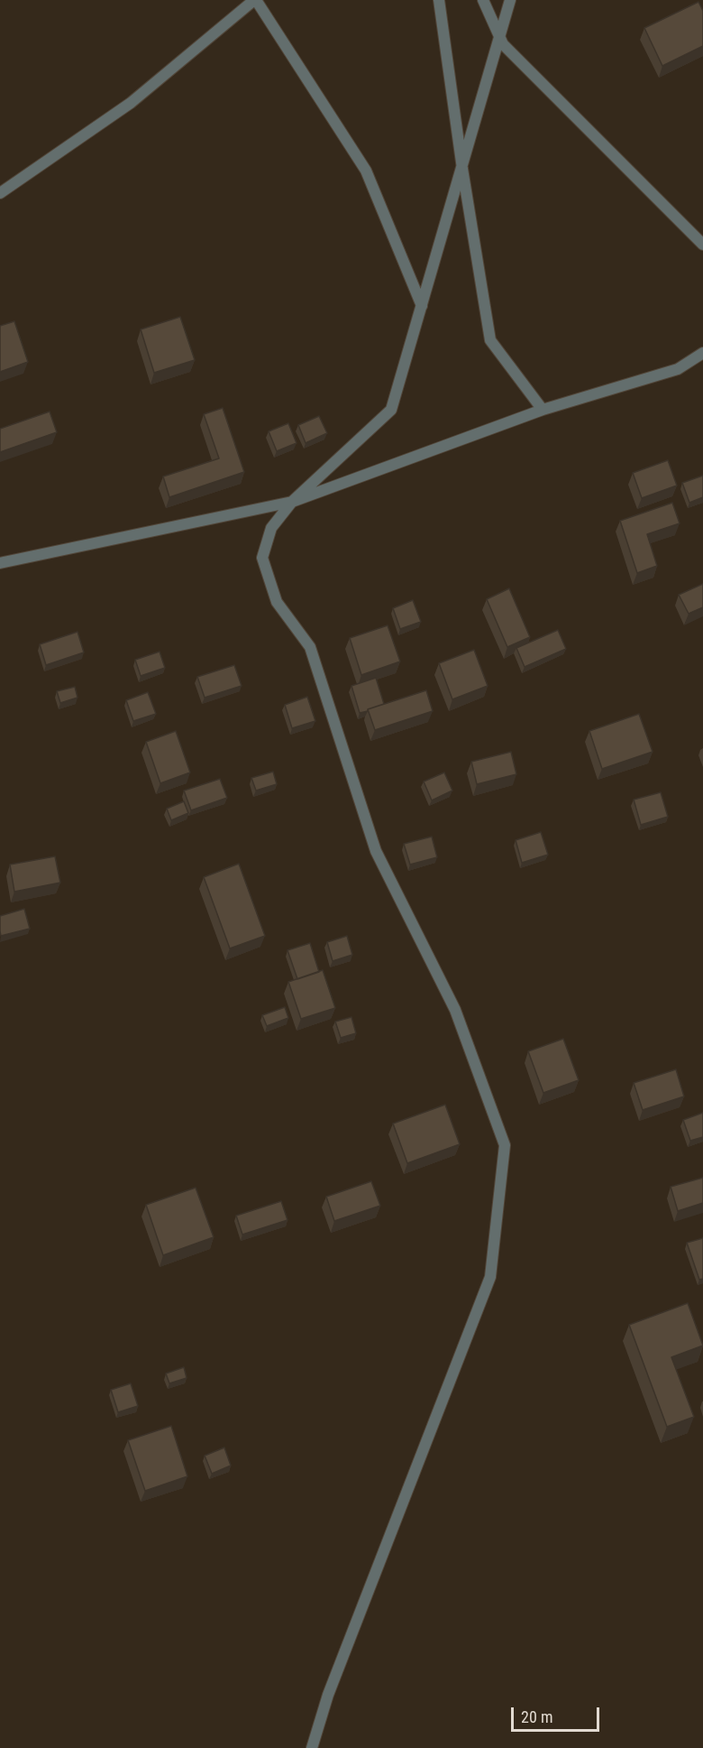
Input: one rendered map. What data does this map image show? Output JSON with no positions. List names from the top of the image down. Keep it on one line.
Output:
{"scale_bar":"20 m"}
